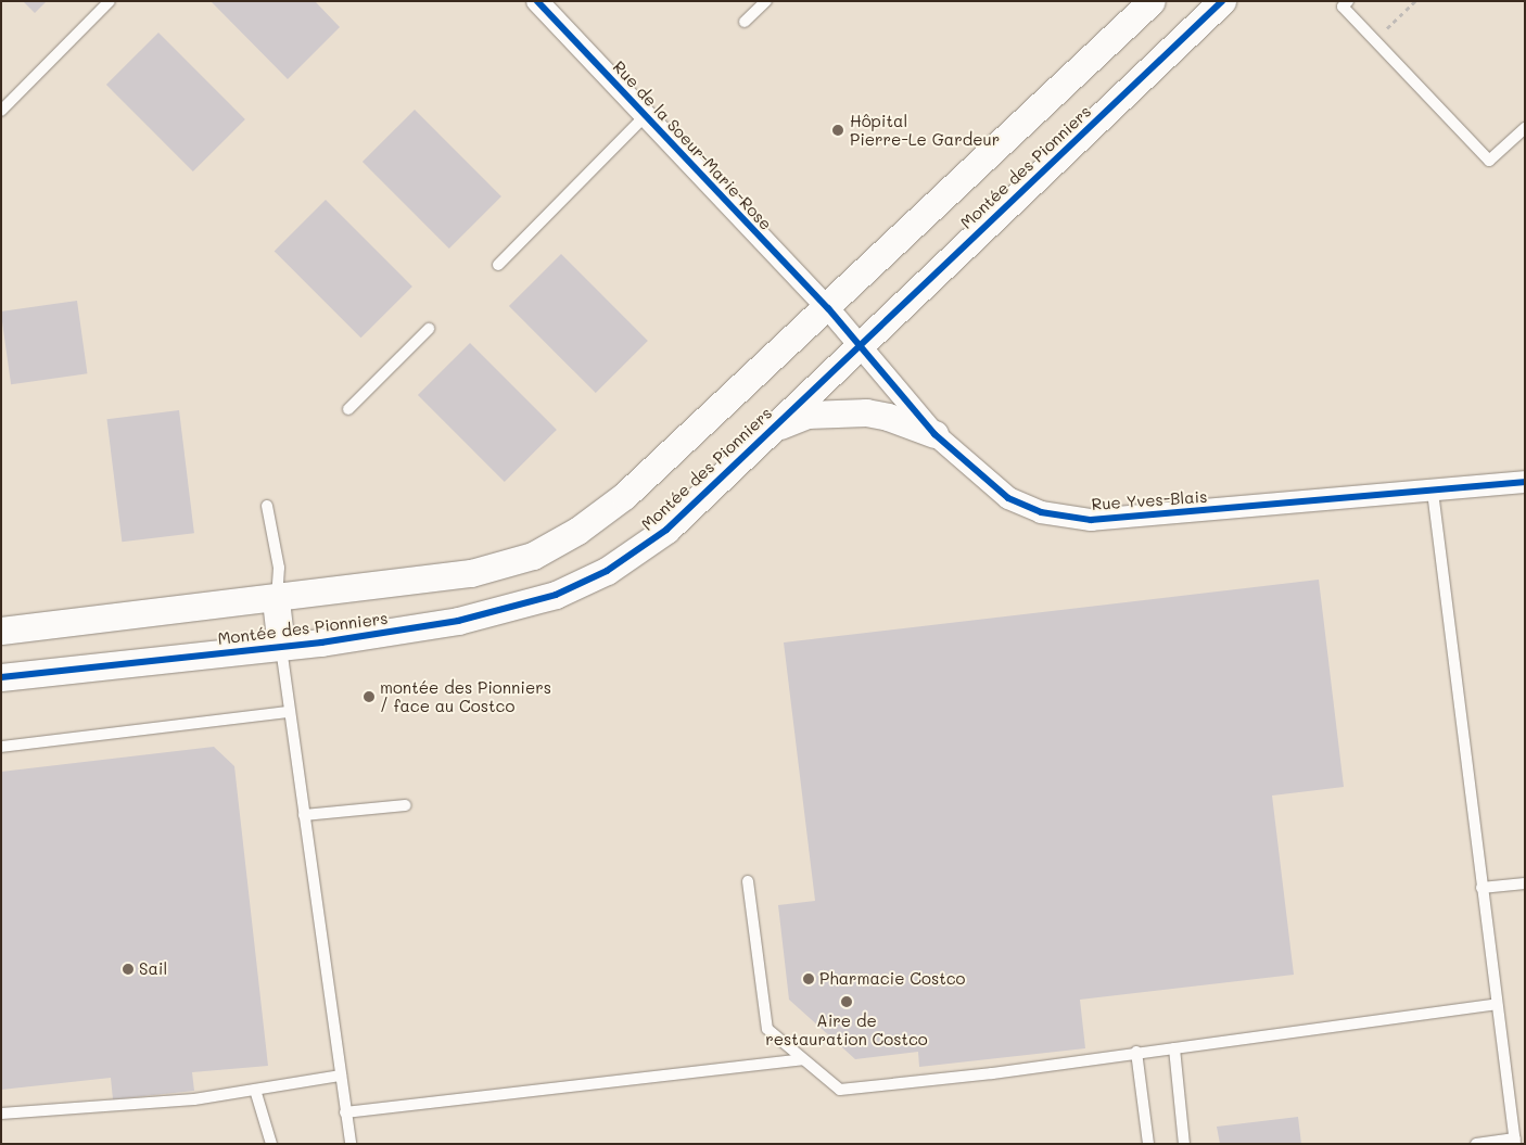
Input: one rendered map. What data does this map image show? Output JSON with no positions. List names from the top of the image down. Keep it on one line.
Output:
{"streets":{"street":["Rue de la Soeur-Marie-Rose","Montée des Pionniers","Rue Yves-Blais"]},"crossings":[["Rue de la Soeur-Marie-Rose","Montée des Pionniers"],["Rue de la Soeur-Marie-Rose","Rue Yves-Blais"],["Montée des Pionniers","Rue Yves-Blais"]],"places":["Hôpital Pierre-Le Gardeur","montée des Pionniers / face au Costco","Sail","Pharmacie Costco","Aire de restauration Costco"]}
